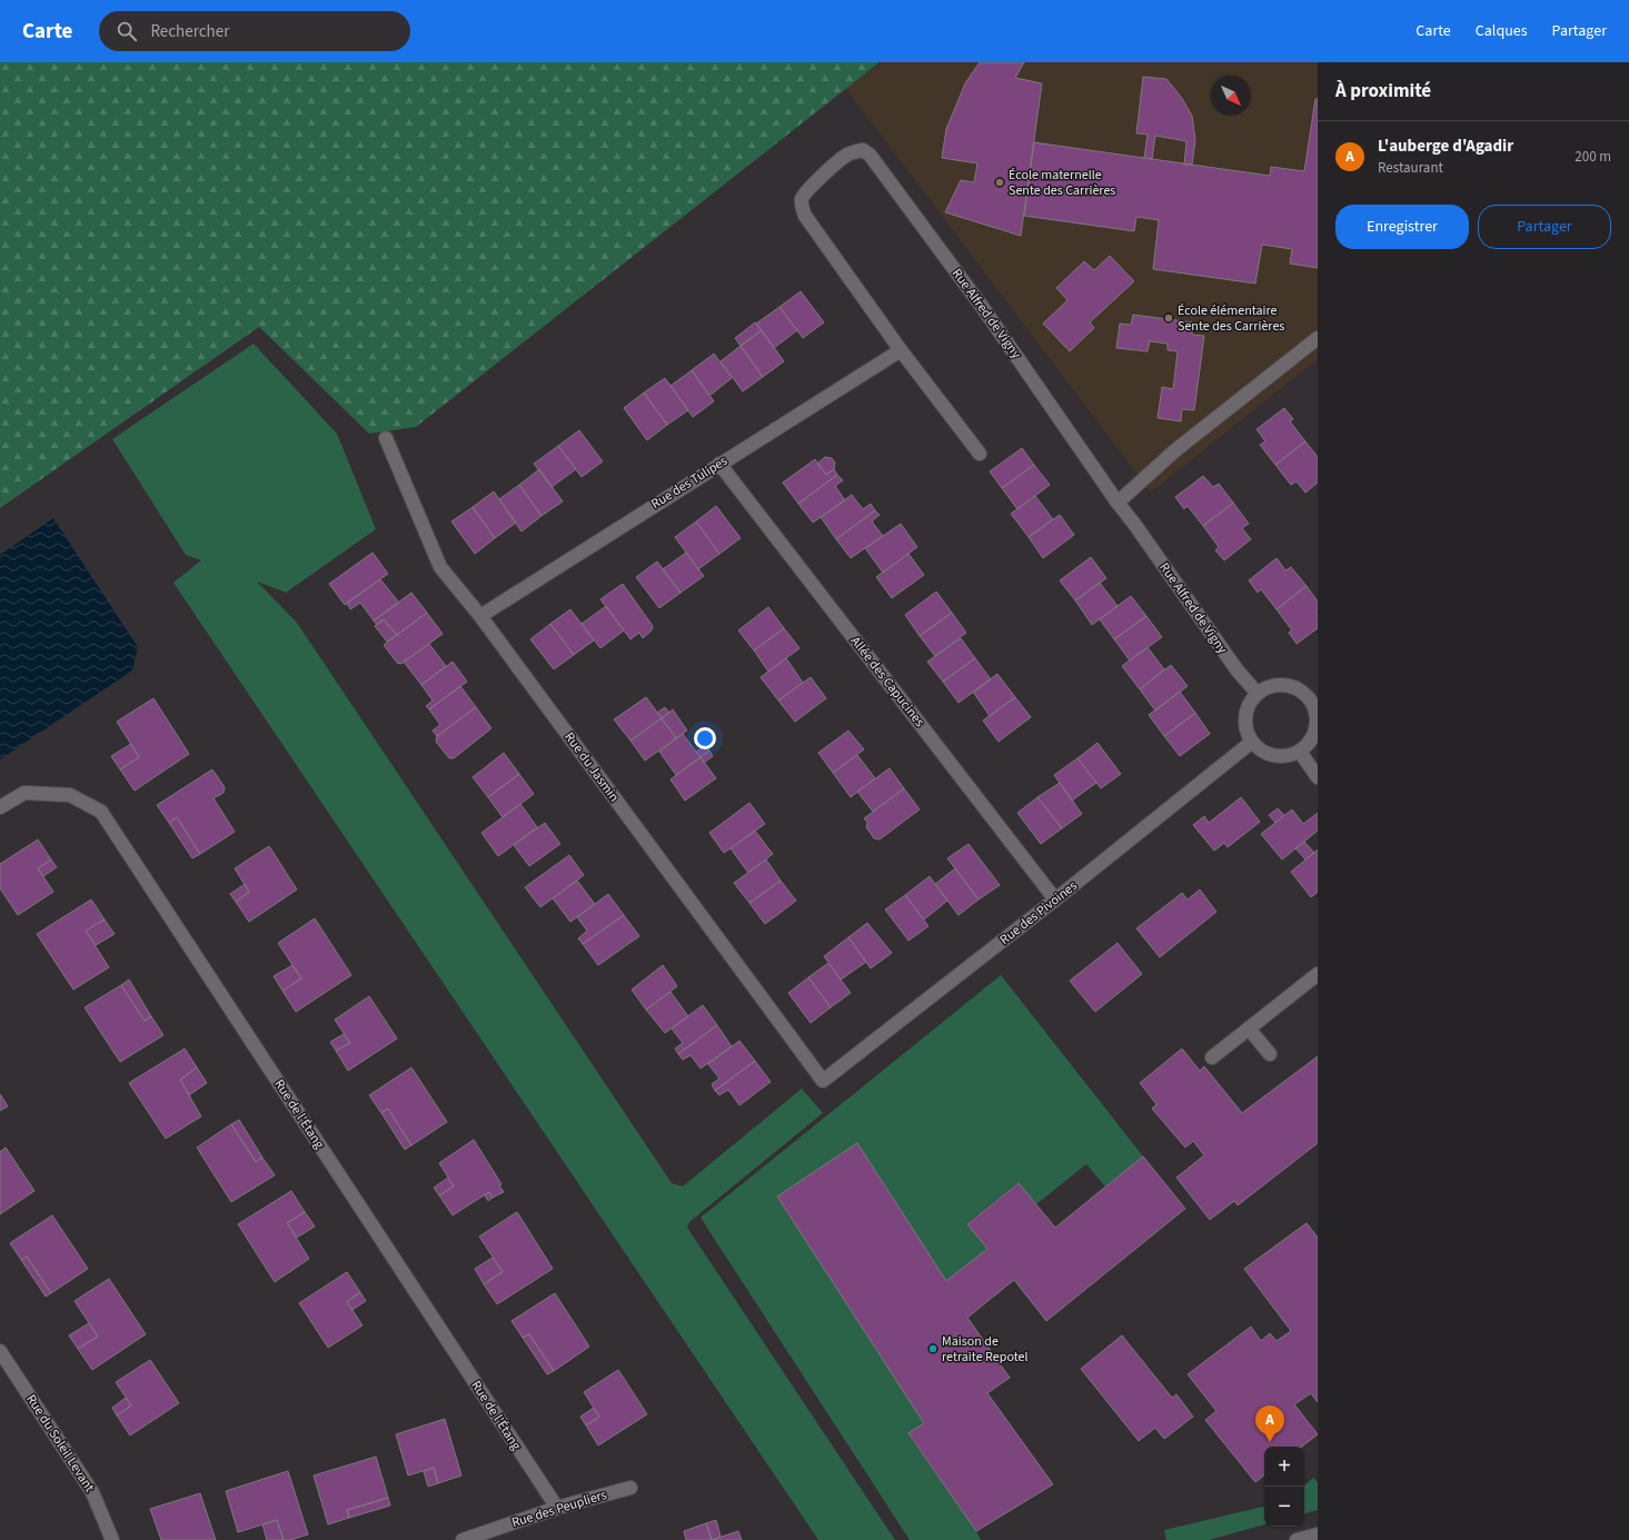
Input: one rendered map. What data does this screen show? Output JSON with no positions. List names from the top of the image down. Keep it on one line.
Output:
{"streets":{"street":["Rue Alfred de Vigny","Rue des Tulipes","Allée des Capucines","Rue du Jasmin","Rue des Pivoines","Rue de l'Étang","Rue du Soleil Levant","Rue des Peupliers"]},"crossings":[["Rue Alfred de Vigny","Rue des Tulipes"],["Rue Alfred de Vigny","Rue des Pivoines"],["Rue des Tulipes","Allée des Capucines"],["Rue des Tulipes","Rue du Jasmin"],["Allée des Capucines","Rue des Pivoines"],["Rue du Jasmin","Rue des Pivoines"],["Rue de l'Étang","Rue des Peupliers"]],"places":["École maternelle Sente des Carrières","École élémentaire Sente des Carrières","Maison de retraite Repotel"],"north":"bottom right","page":{"header":"Carte","search":"Rechercher","nav":["Carte","Calques","Partager"],"heading":"À proximité","list":[{"mark":"A","name":"L'auberge d'Agadir","note":"Restaurant","value":"200 m"}],"buttons":["Enregistrer","Partager"],"pins":"A","map_buttons":["+","−"]}}
